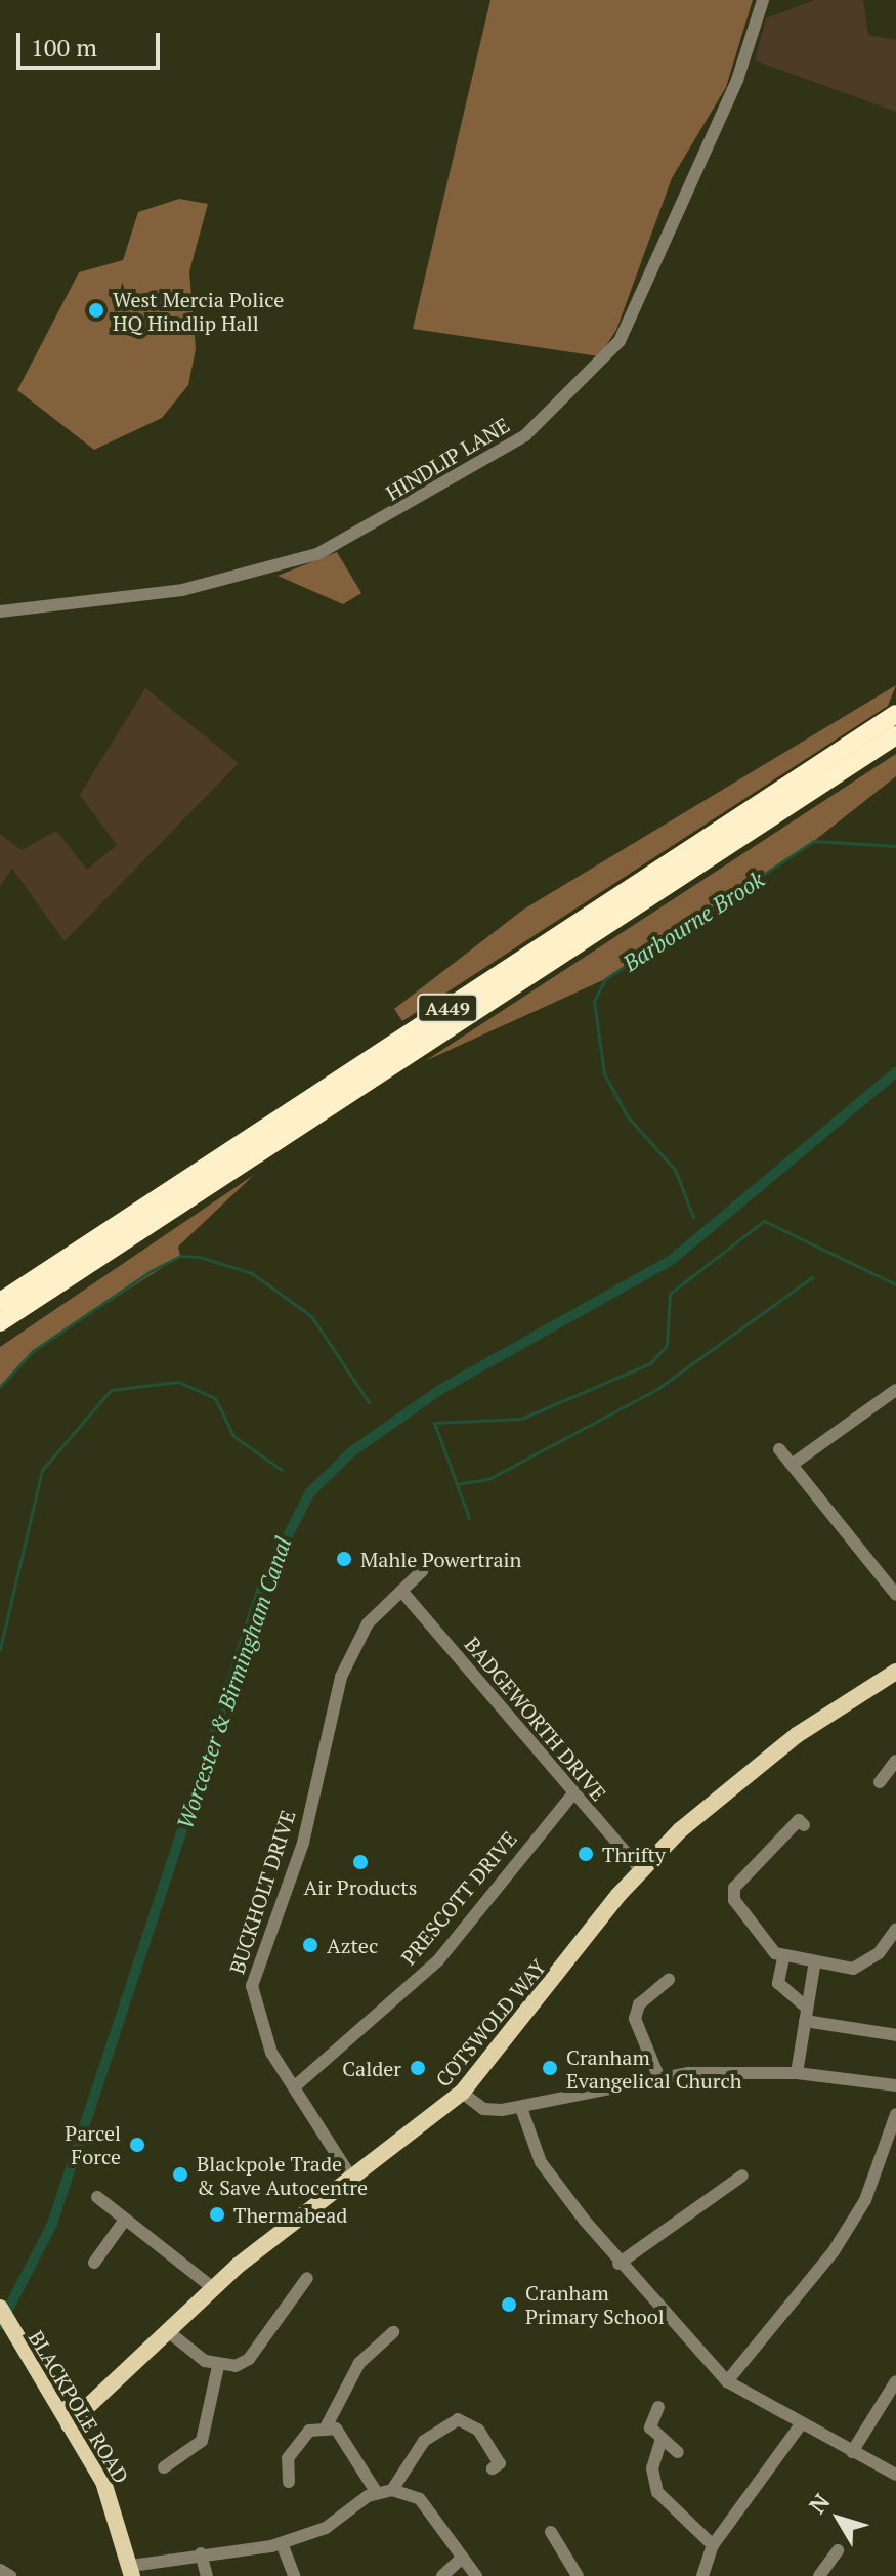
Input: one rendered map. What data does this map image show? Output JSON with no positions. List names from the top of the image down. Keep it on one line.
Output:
{"streets":{"highway":["A449"],"main road":["COTSWOLD WAY","BLACKPOLE ROAD"],"street":["HINDLIP LANE","BADGEWORTH DRIVE","BUCKHOLT DRIVE","PRESCOTT DRIVE"]},"crossings":[["BADGEWORTH DRIVE","BUCKHOLT DRIVE"],["BADGEWORTH DRIVE","PRESCOTT DRIVE"],["BADGEWORTH DRIVE","COTSWOLD WAY"],["BUCKHOLT DRIVE","PRESCOTT DRIVE"],["BUCKHOLT DRIVE","COTSWOLD WAY"],["COTSWOLD WAY","BLACKPOLE ROAD"]],"water":["Barbourne Brook","Worcester & Birmingham Canal"],"places":["West Mercia Police HQ Hindlip Hall","Mahle Powertrain","Thrifty","Air Products","Aztec","Calder","Cranham Evangelical Church","Parcel Force","Blackpole Trade & Save Autocentre","Thermabead","Cranham Primary School"],"scale_bar":"100 m","north":"top left"}
